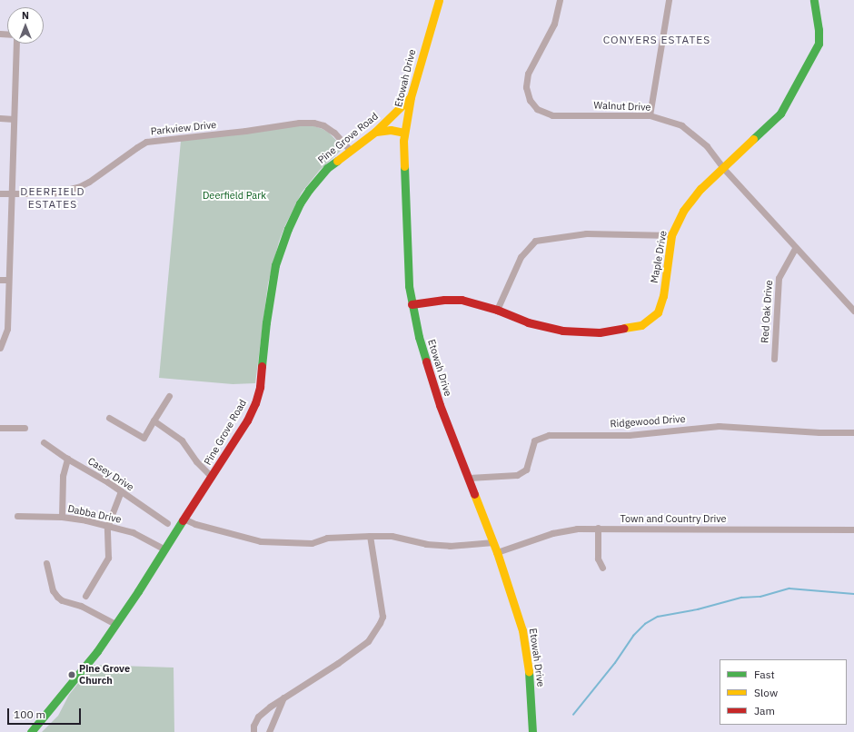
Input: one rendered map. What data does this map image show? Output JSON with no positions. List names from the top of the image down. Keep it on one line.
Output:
{"streets":{"street":["Etowah Drive","Walnut Drive","Parkview Drive","Pine Grove Road","Maple Drive","Red Oak Drive","Ridgewood Drive","Casey Drive","Dabba Drive","Town and Country Drive"]},"crossings":[["Etowah Drive","Pine Grove Road"],["Etowah Drive","Maple Drive"],["Etowah Drive","Ridgewood Drive"],["Etowah Drive","Town and Country Drive"],["Walnut Drive","Maple Drive"],["Walnut Drive","Red Oak Drive"],["Parkview Drive","Pine Grove Road"],["Pine Grove Road","Dabba Drive"]],"districts":["CONYERS ESTATES","DEERFIELD ESTATES"],"parks":["Deerfield Park"],"places":["Pine Grove Church"],"legend":["Fast","Slow","Jam"],"scale_bar":"100 m","north":"top"}
